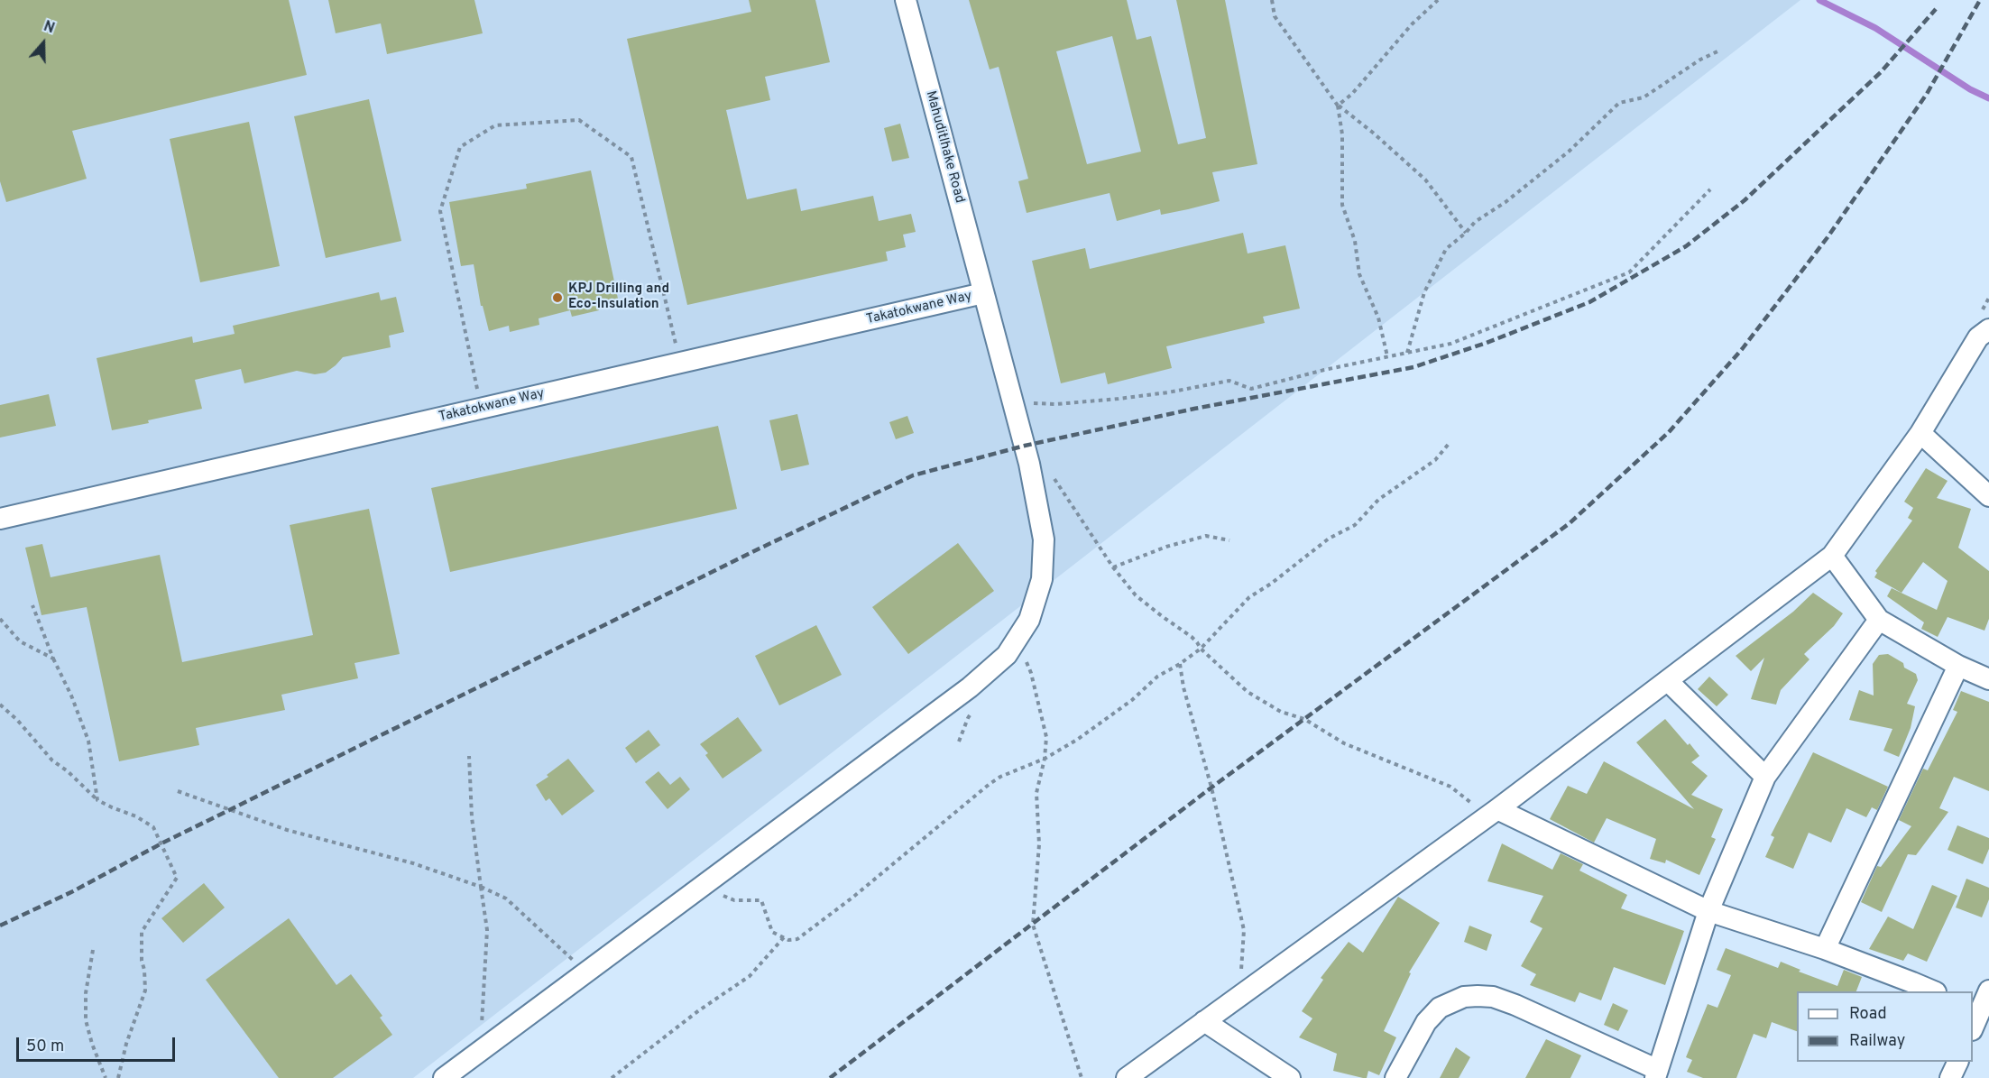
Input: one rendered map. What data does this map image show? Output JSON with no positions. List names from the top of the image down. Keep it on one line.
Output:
{"streets":{"street":["Mahuditlhake Road","Takatokwane Way"]},"crossings":[["Mahuditlhake Road","Takatokwane Way"]],"places":["KPJ Drilling and Eco-Insulation"],"legend":["Road","Railway"],"scale_bar":"50 m","north":"top"}
